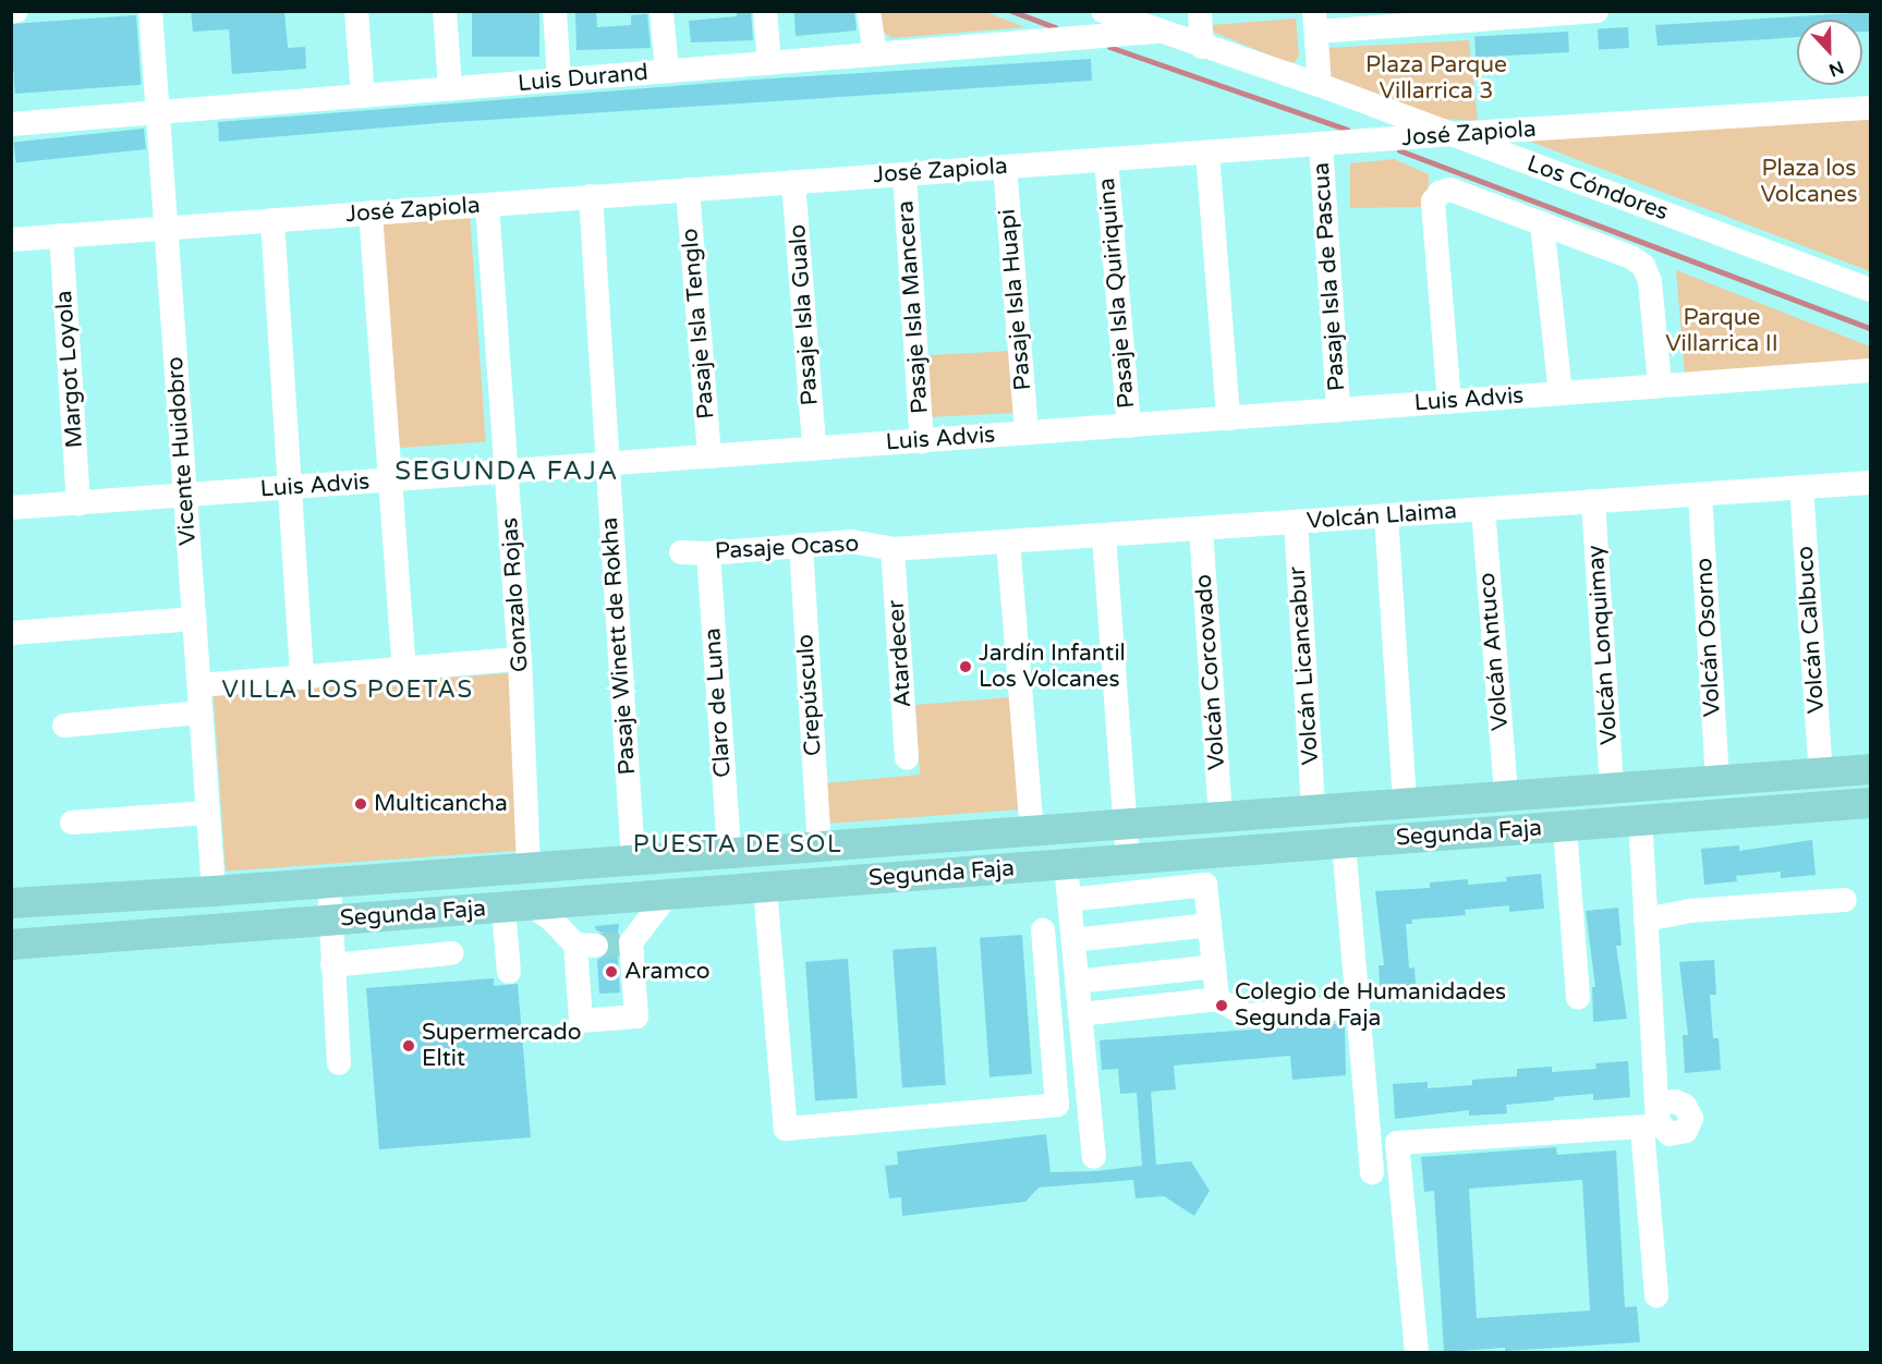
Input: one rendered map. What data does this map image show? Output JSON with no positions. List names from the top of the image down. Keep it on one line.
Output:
{"streets":{"main road":["Segunda Faja"],"street":["Luis Durand","José Zapiola","Los Cóndores","Pasaje Isla de Pascua","Pasaje Isla Quiriquina","Pasaje Isla Huapi","Pasaje Isla Mancera","Pasaje Isla Gualo","Pasaje Isla Tenglo","Margot Loyola","Luis Advis","Vicente Huidobro","Volcán Llaima","Pasaje Ocaso","Gonzalo Rojas","Volcán Calbuco","Volcán Osorno","Volcán Lonquimay","Pasaje Winett de Rokha","Volcán Antuco","Atardecer","Volcán Licancabur","Volcán Corcovado","Crepúsculo","Claro de Luna"]},"crossings":[["Luis Durand","Los Cóndores"],["Luis Durand","Vicente Huidobro"],["José Zapiola","Los Cóndores"],["José Zapiola","Pasaje Isla de Pascua"],["José Zapiola","Pasaje Isla Quiriquina"],["José Zapiola","Pasaje Isla Huapi"],["José Zapiola","Pasaje Isla Mancera"],["José Zapiola","Pasaje Isla Gualo"],["José Zapiola","Pasaje Isla Tenglo"],["José Zapiola","Margot Loyola"],["José Zapiola","Vicente Huidobro"],["José Zapiola","Gonzalo Rojas"],["José Zapiola","Pasaje Winett de Rokha"],["Pasaje Isla de Pascua","Luis Advis"],["Pasaje Isla Quiriquina","Luis Advis"],["Pasaje Isla Huapi","Luis Advis"],["Pasaje Isla Mancera","Luis Advis"],["Pasaje Isla Gualo","Luis Advis"],["Pasaje Isla Tenglo","Luis Advis"],["Margot Loyola","Luis Advis"],["Luis Advis","Vicente Huidobro"],["Luis Advis","Gonzalo Rojas"],["Luis Advis","Pasaje Winett de Rokha"],["Vicente Huidobro","Segunda Faja"],["Volcán Llaima","Pasaje Ocaso"],["Volcán Llaima","Volcán Calbuco"],["Volcán Llaima","Volcán Osorno"],["Volcán Llaima","Volcán Lonquimay"],["Volcán Llaima","Volcán Antuco"],["Volcán Llaima","Atardecer"],["Volcán Llaima","Volcán Licancabur"],["Volcán Llaima","Volcán Corcovado"],["Pasaje Ocaso","Atardecer"],["Pasaje Ocaso","Crepúsculo"],["Pasaje Ocaso","Claro de Luna"],["Gonzalo Rojas","Segunda Faja"],["Volcán Calbuco","Segunda Faja"],["Volcán Osorno","Segunda Faja"],["Volcán Lonquimay","Segunda Faja"],["Pasaje Winett de Rokha","Segunda Faja"],["Volcán Antuco","Segunda Faja"],["Volcán Licancabur","Segunda Faja"],["Volcán Corcovado","Segunda Faja"],["Crepúsculo","Segunda Faja"],["Claro de Luna","Segunda Faja"]],"districts":["SEGUNDA FAJA","VILLA LOS POETAS","PUESTA DE SOL"],"parks":["Plaza Parque Villarrica 3","Plaza los Volcanes","Parque Villarrica II"],"places":["Jardín Infantil Los Volcanes","Multicancha","Aramco","Colegio de Humanidades Segunda Faja","Supermercado Eltit"],"north":"bottom"}
